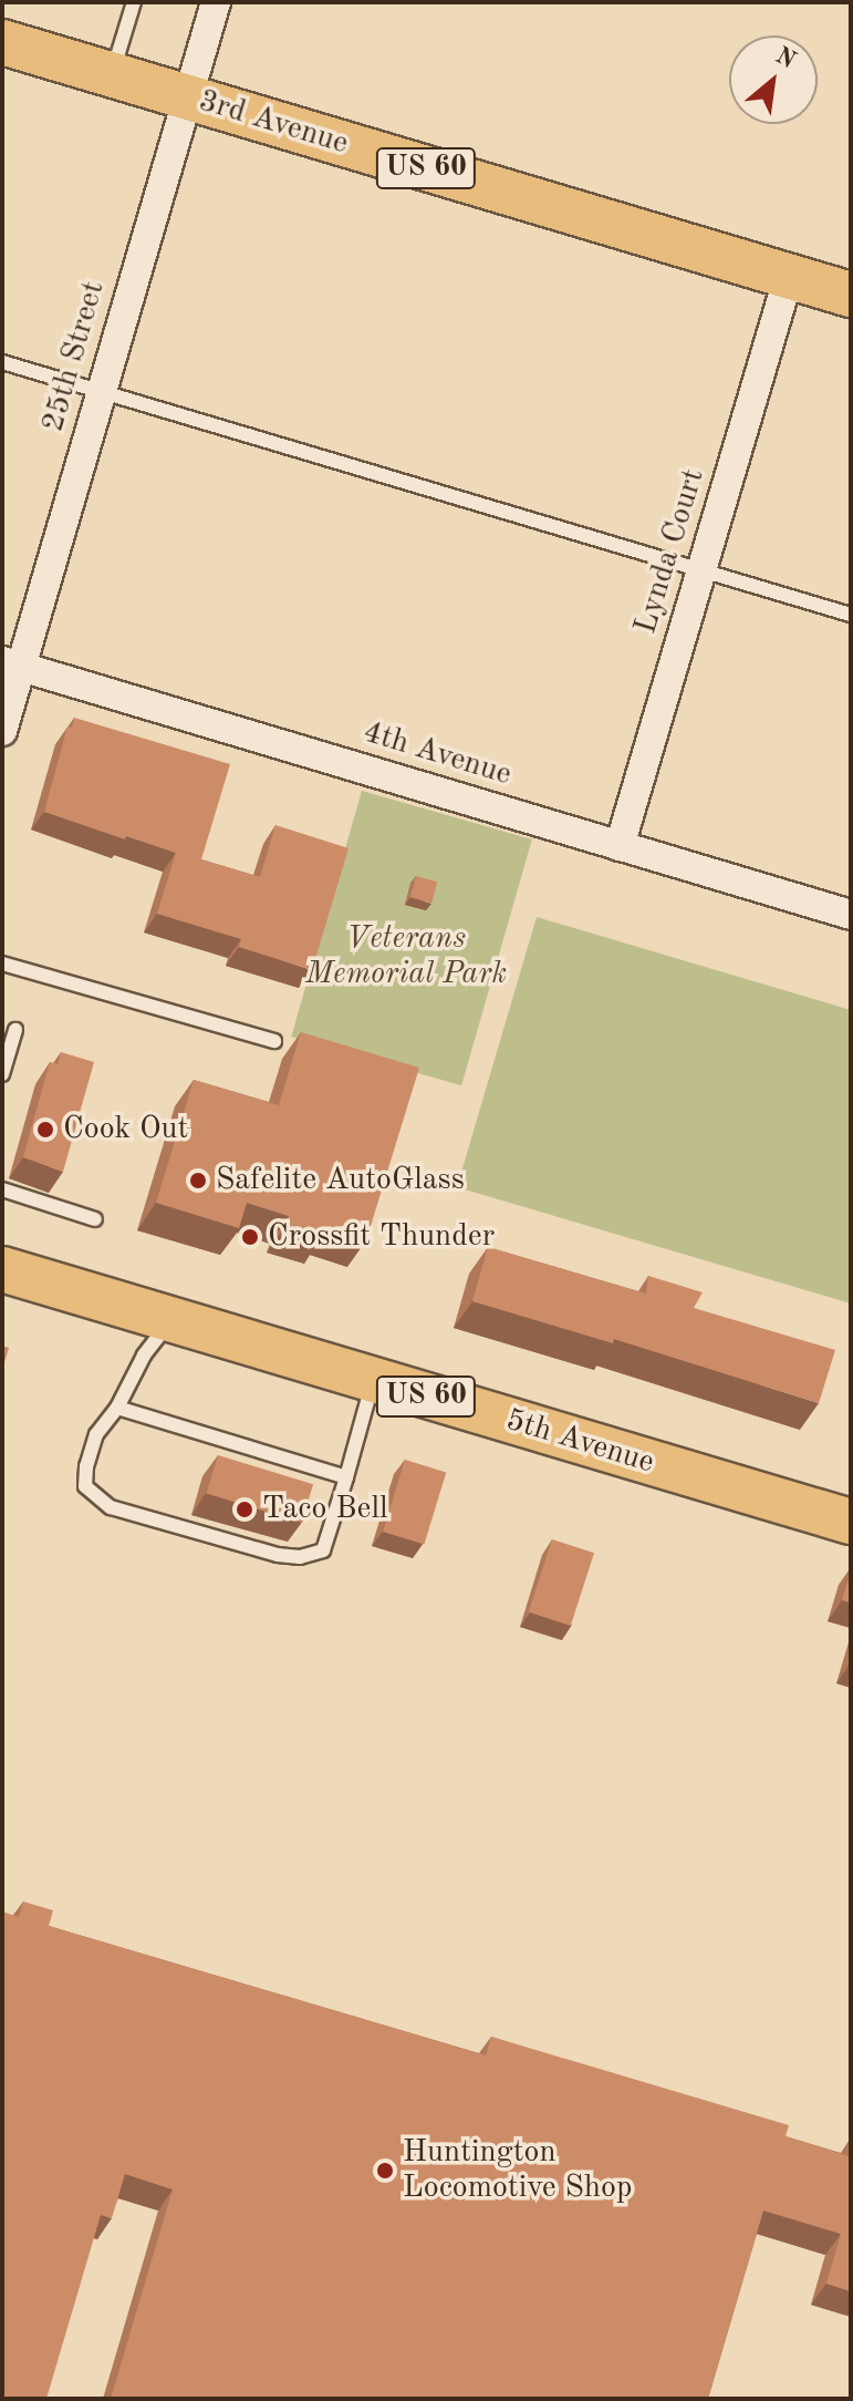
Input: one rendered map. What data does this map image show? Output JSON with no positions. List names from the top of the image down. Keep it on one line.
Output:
{"streets":{"main road":["3rd Avenue","US 60","5th Avenue"],"street":["25th Street","Lynda Court","4th Avenue"]},"crossings":[["3rd Avenue","25th Street"],["3rd Avenue","Lynda Court"],["25th Street","4th Avenue"],["Lynda Court","4th Avenue"]],"parks":["Veterans Memorial Park"],"places":["Cook Out","Safelite AutoGlass","Crossfit Thunder","Taco Bell","Huntington Locomotive Shop"],"north":"top right"}
